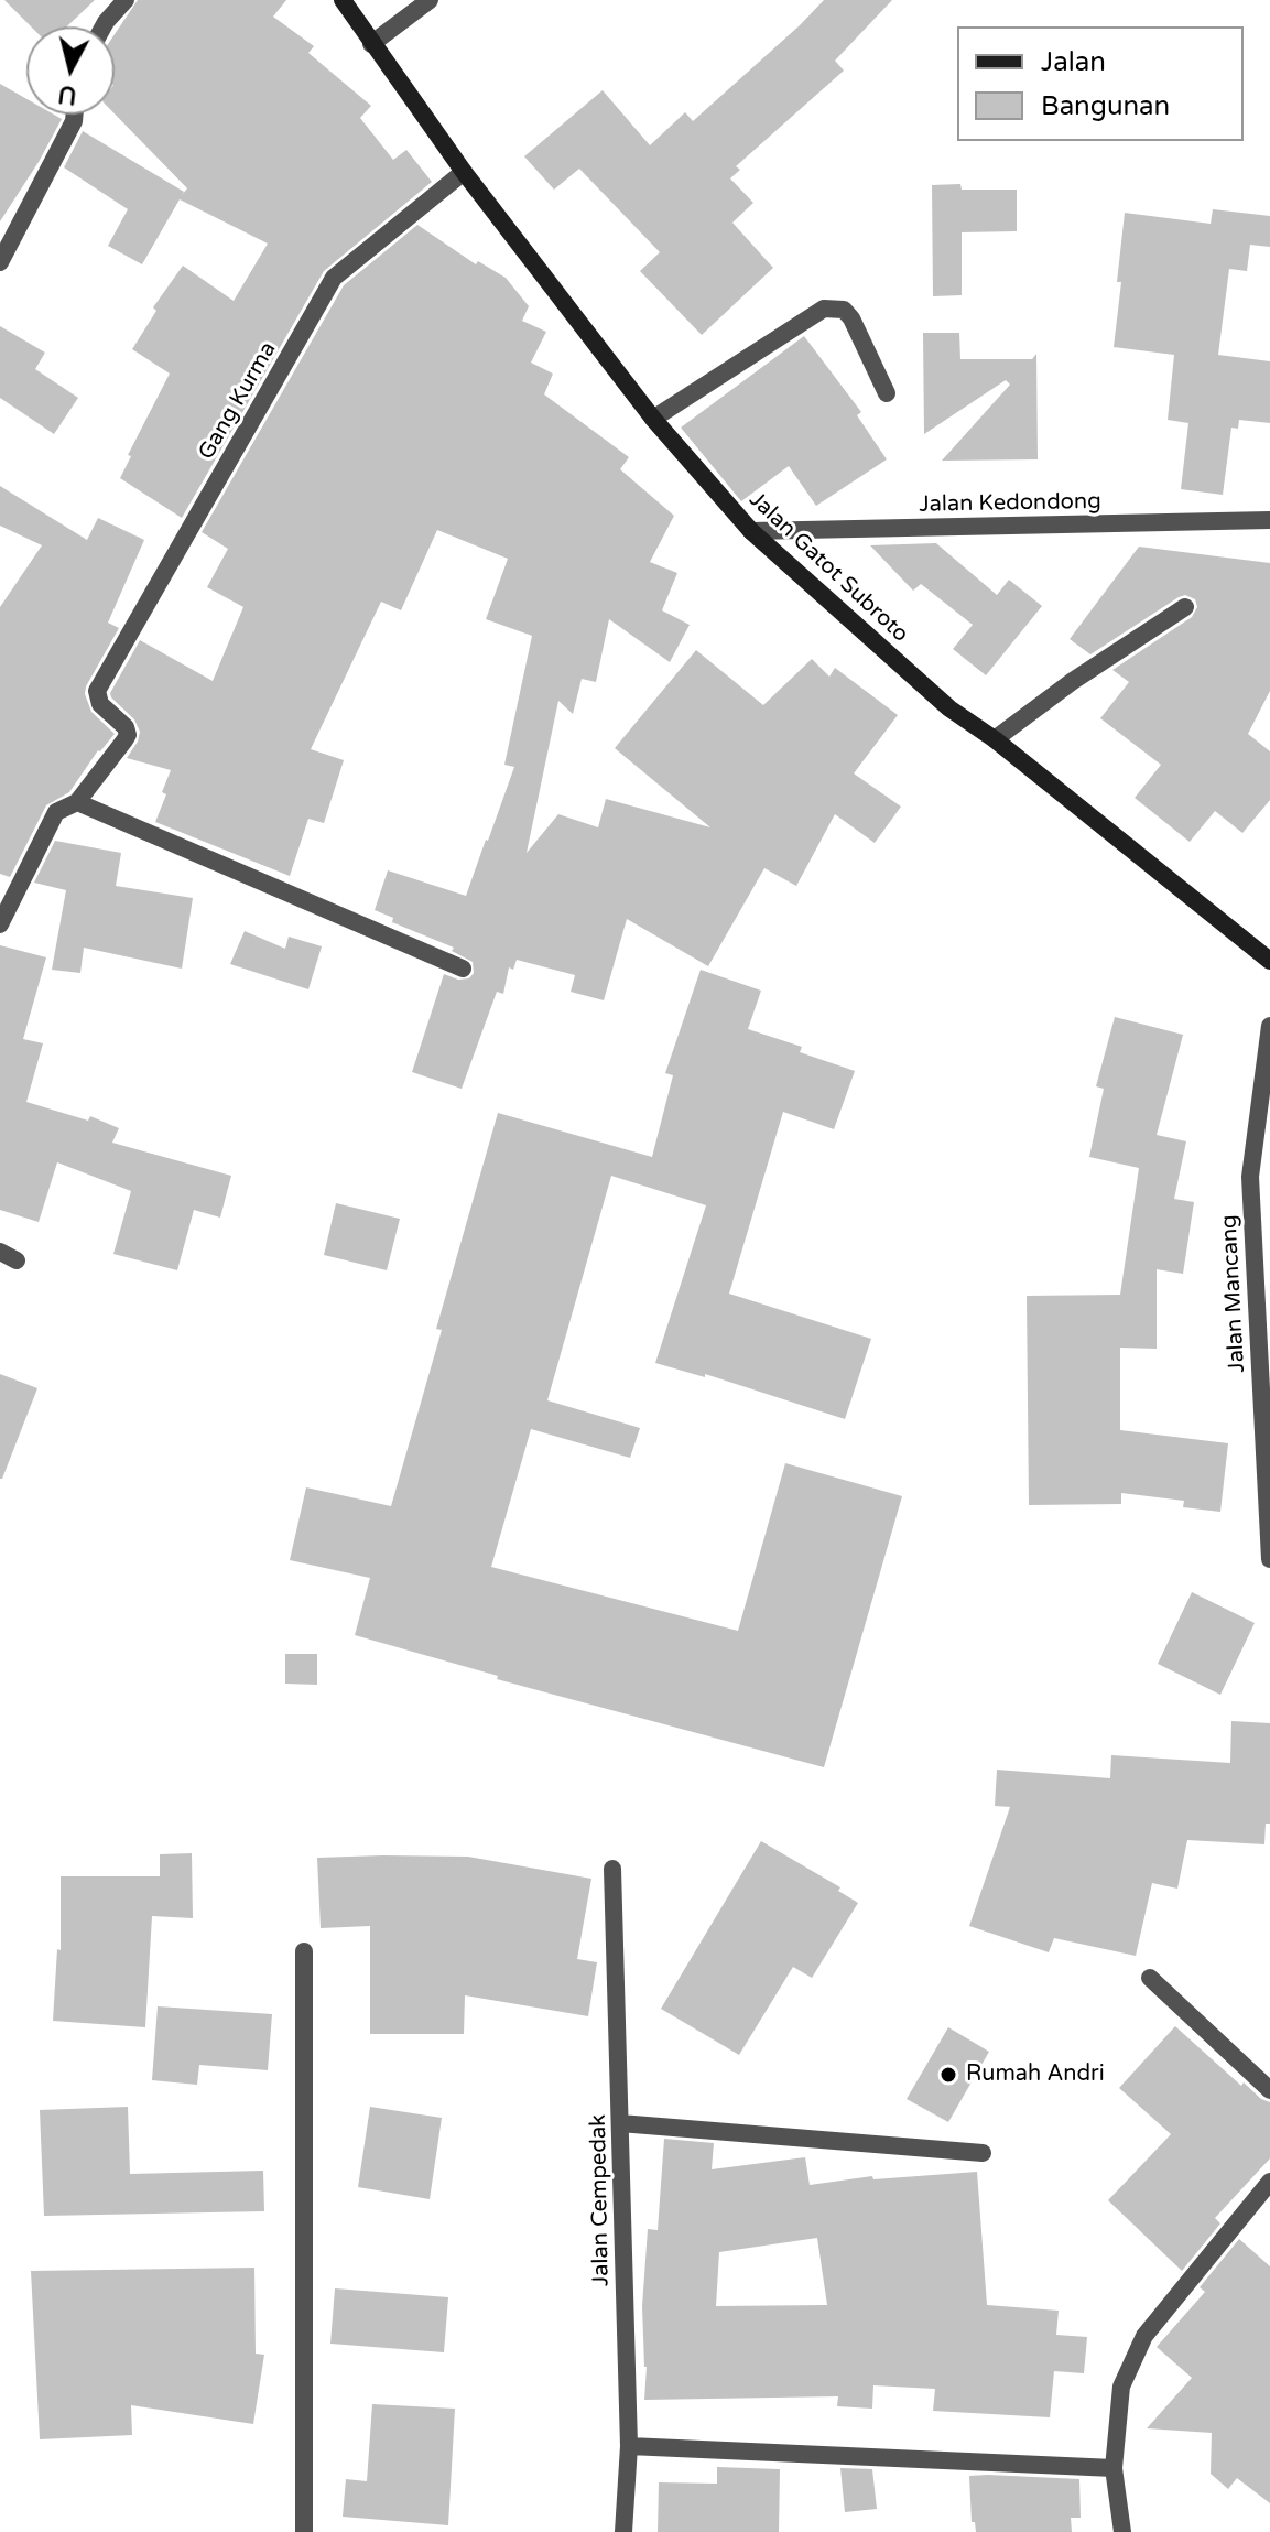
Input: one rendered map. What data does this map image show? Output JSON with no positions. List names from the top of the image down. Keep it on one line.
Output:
{"streets":{"main road":["Jalan Gatot Subroto"],"street":["Gang Kurma","Jalan Kedondong","Jalan Mancang","Jalan Cempedak"]},"crossings":[["Gang Kurma","Jalan Gatot Subroto"],["Jalan Kedondong","Jalan Gatot Subroto"]],"places":["Rumah Andri"],"legend":["Jalan","Bangunan"],"north":"bottom"}
